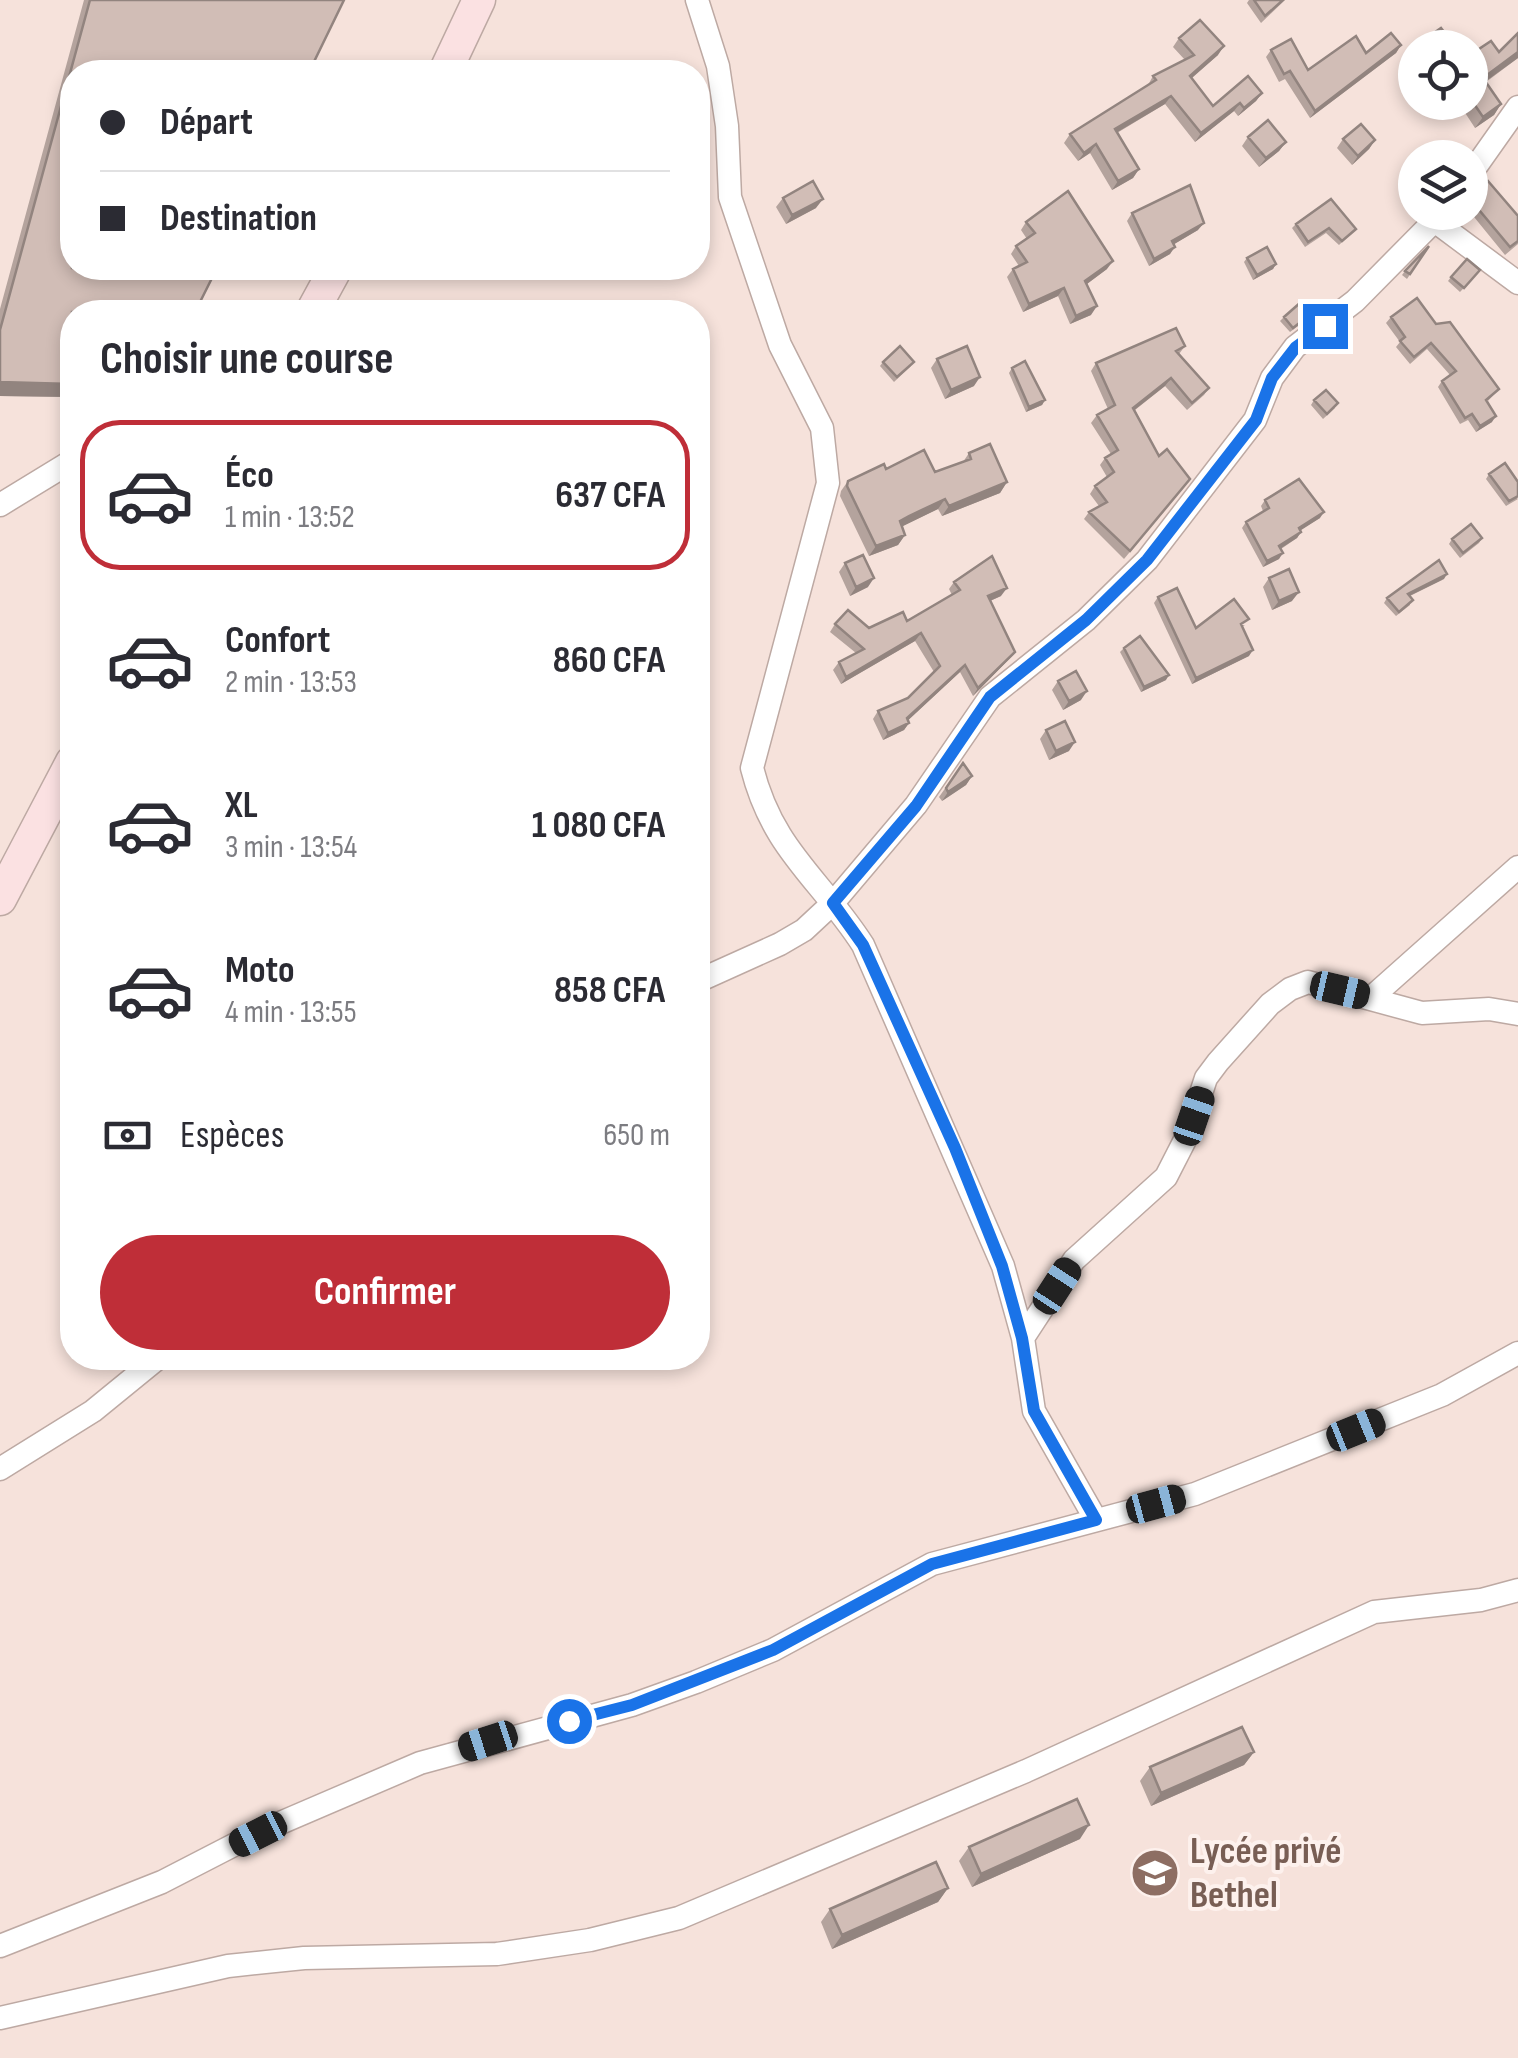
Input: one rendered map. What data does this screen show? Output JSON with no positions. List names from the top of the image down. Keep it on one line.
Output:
{"places":{"school or university":["Lycée privé Bethel"]},"page":{"banner":["Départ","Destination"],"heading":"Choisir une course","list":[{"name":"Éco","note":"1 min · 13:52","value":"637 CFA"},{"name":"Confort","note":"2 min · 13:53","value":"860 CFA"},{"name":"XL","note":"3 min · 13:54","value":"1 080 CFA"},{"name":"Moto","note":"4 min · 13:55","value":"858 CFA"}],"pay":["Espèces","650 m"],"buttons":"Confirmer"}}
